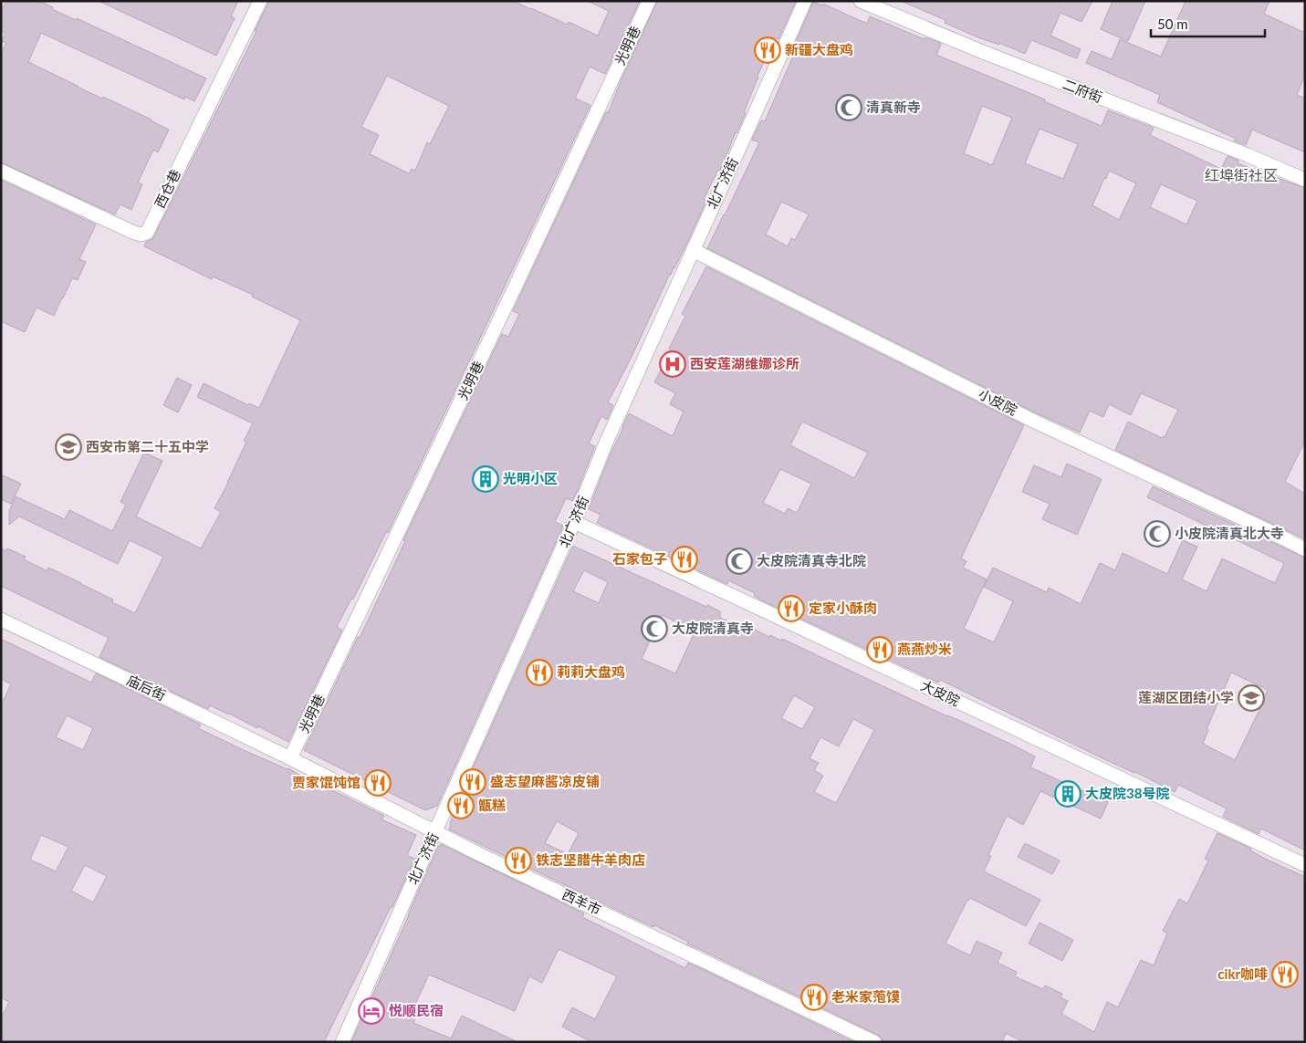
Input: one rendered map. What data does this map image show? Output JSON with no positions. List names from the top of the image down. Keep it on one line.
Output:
{"streets":{"street":["光明巷","二府街","北广济街","西仓巷","小皮院","庙后街","大皮院","西羊市"]},"crossings":[["光明巷","庙后街"],["光明巷","西羊市"],["北广济街","小皮院"],["北广济街","大皮院"],["北广济街","西羊市"],["庙后街","西羊市"]],"districts":["红埠街社区"],"places":{"restaurant":["新疆大盘鸡","石家包子","定家小酥肉","燕燕炒米","莉莉大盘鸡","盛志望麻酱凉皮铺","贾家馄饨馆","甑糕","铁志坚腊牛羊肉店","cikr咖啡","老米家萢馍"],"mosque":["清真新寺","小皮院清真北大寺","大皮院清真寺北院","大皮院清真寺"],"hospital":["西安莲湖维娜诊所"],"school or university":["西安市第二十五中学","莲湖区团结小学"],"building":["光明小区","大皮院38号院"],"hotel":["悦顺民宿"]},"scale_bar":"50 m"}
